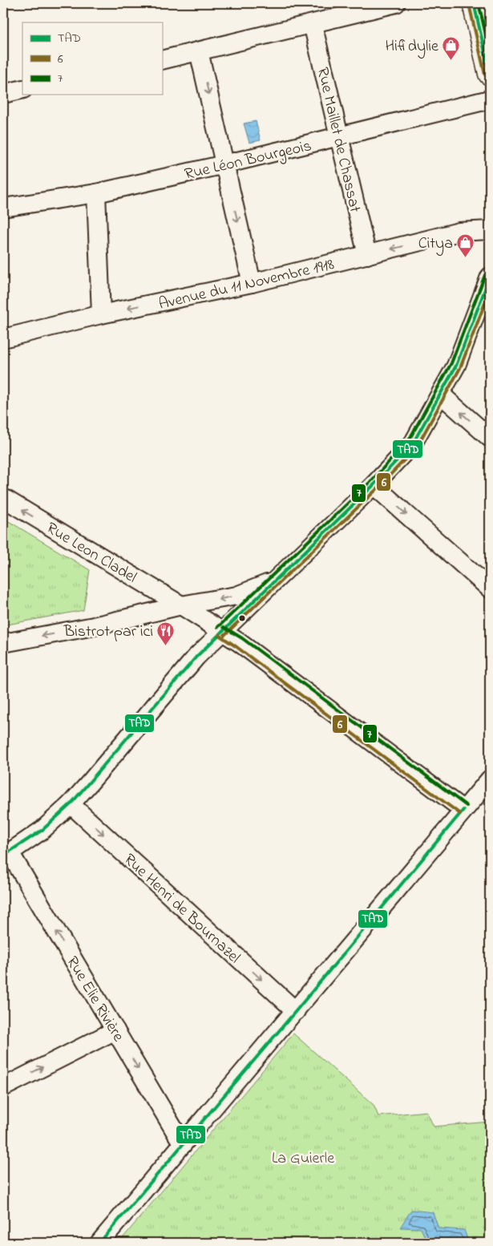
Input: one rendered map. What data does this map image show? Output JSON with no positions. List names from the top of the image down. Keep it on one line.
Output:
{"streets":{"street":["Rue Maillet de Chassat","Rue Léon Bourgeois","Avenue du 11 Novembre 1918","Rue Leon Cladel","Rue Henri de Bournazel","Rue Elie Rivière"]},"crossings":[["Rue Maillet de Chassat","Rue Léon Bourgeois"],["Rue Maillet de Chassat","Avenue du 11 Novembre 1918"]],"one_way":["Avenue du 11 Novembre 1918","Rue Leon Cladel","Rue Henri de Bournazel"],"parks":["La Guierle"],"places":{"shop":["Hifidylie","Citya"],"restaurant":["Bistrot par ici"]},"lines":["transit line TAD","transit line 7","transit line 6"],"legend":["TAD","6","7"]}
